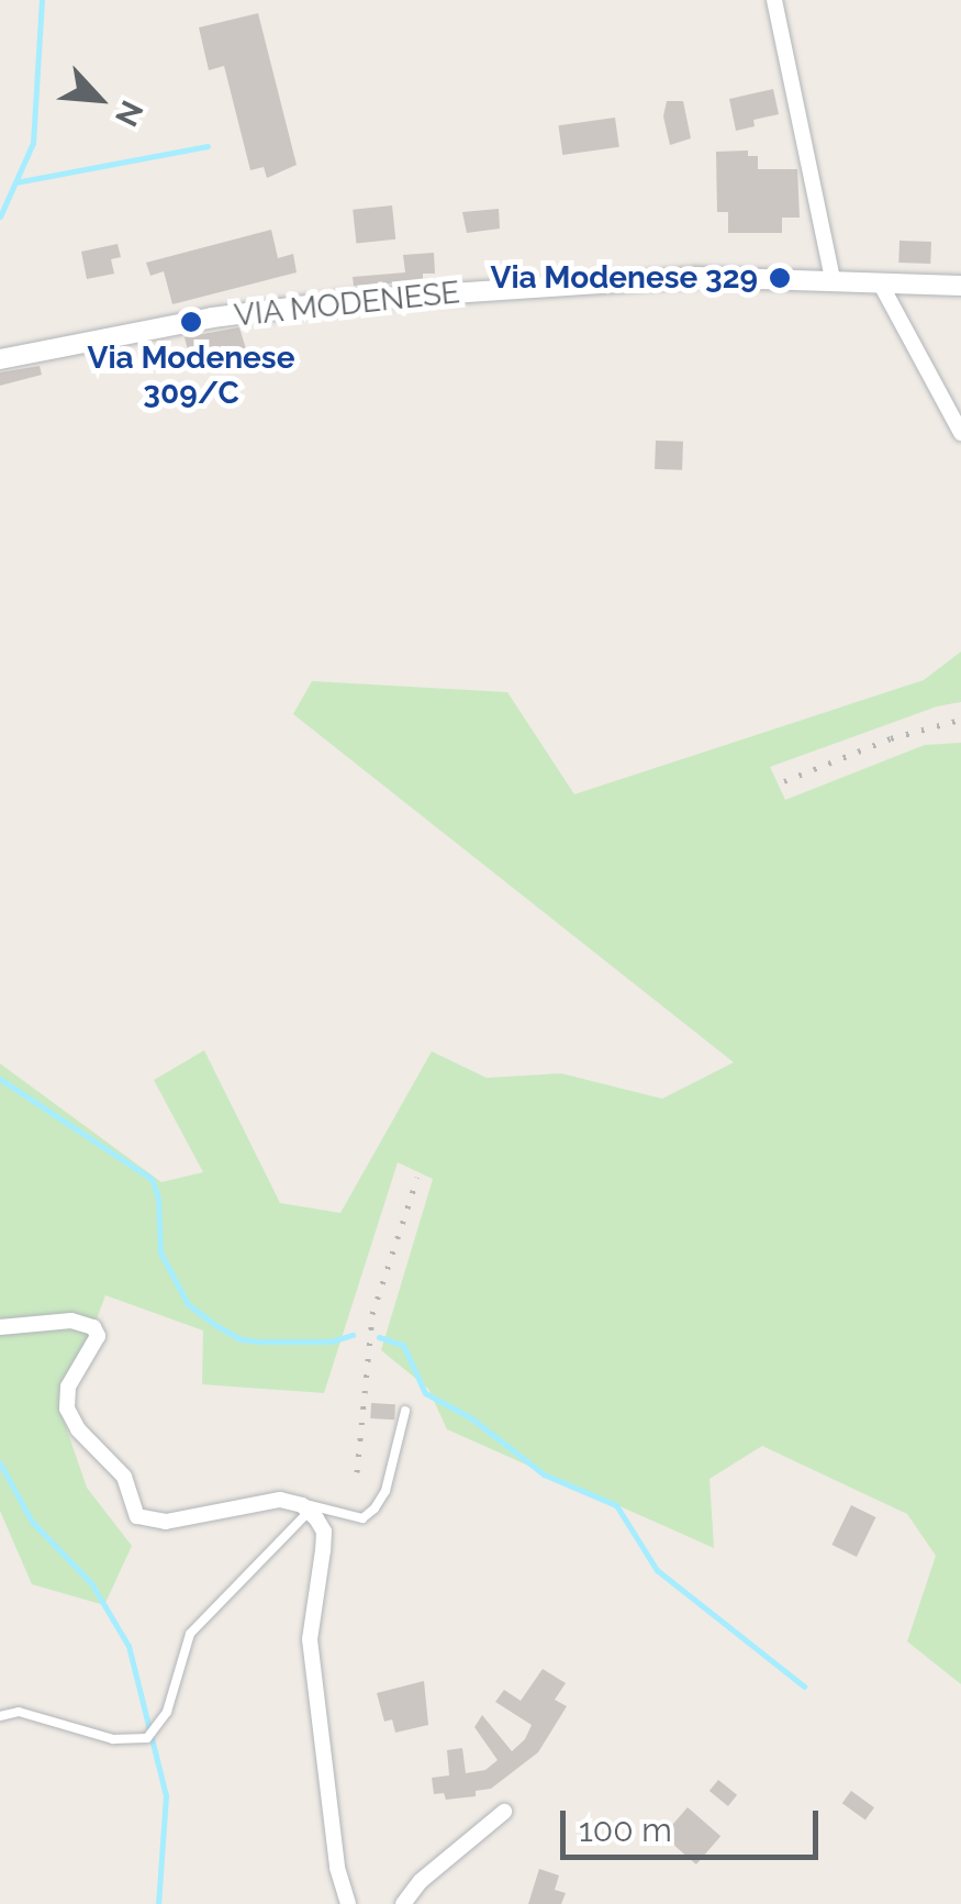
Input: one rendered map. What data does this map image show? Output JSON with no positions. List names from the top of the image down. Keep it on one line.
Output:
{"streets":{"street":["VIA MODENESE"]},"places":["Via Modenese 329","Via Modenese 309/C"],"scale_bar":"100 m","north":"bottom right"}
